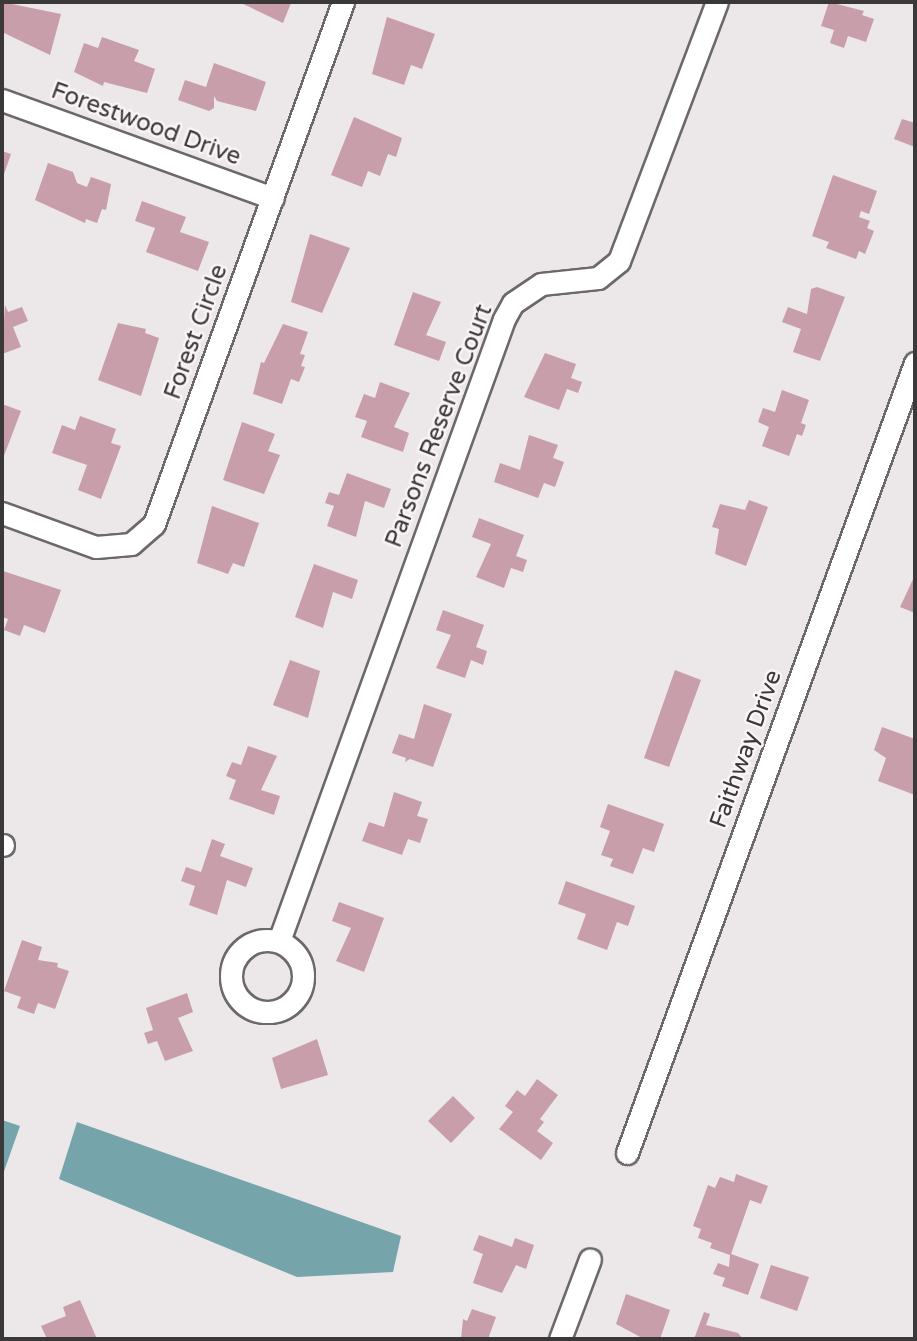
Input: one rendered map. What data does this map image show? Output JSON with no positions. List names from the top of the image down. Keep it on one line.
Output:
{"streets":{"street":["Forestwood Drive","Forest Circle","Parsons Reserve Court","Faithway Drive"]},"crossings":[["Forestwood Drive","Forest Circle"]]}
